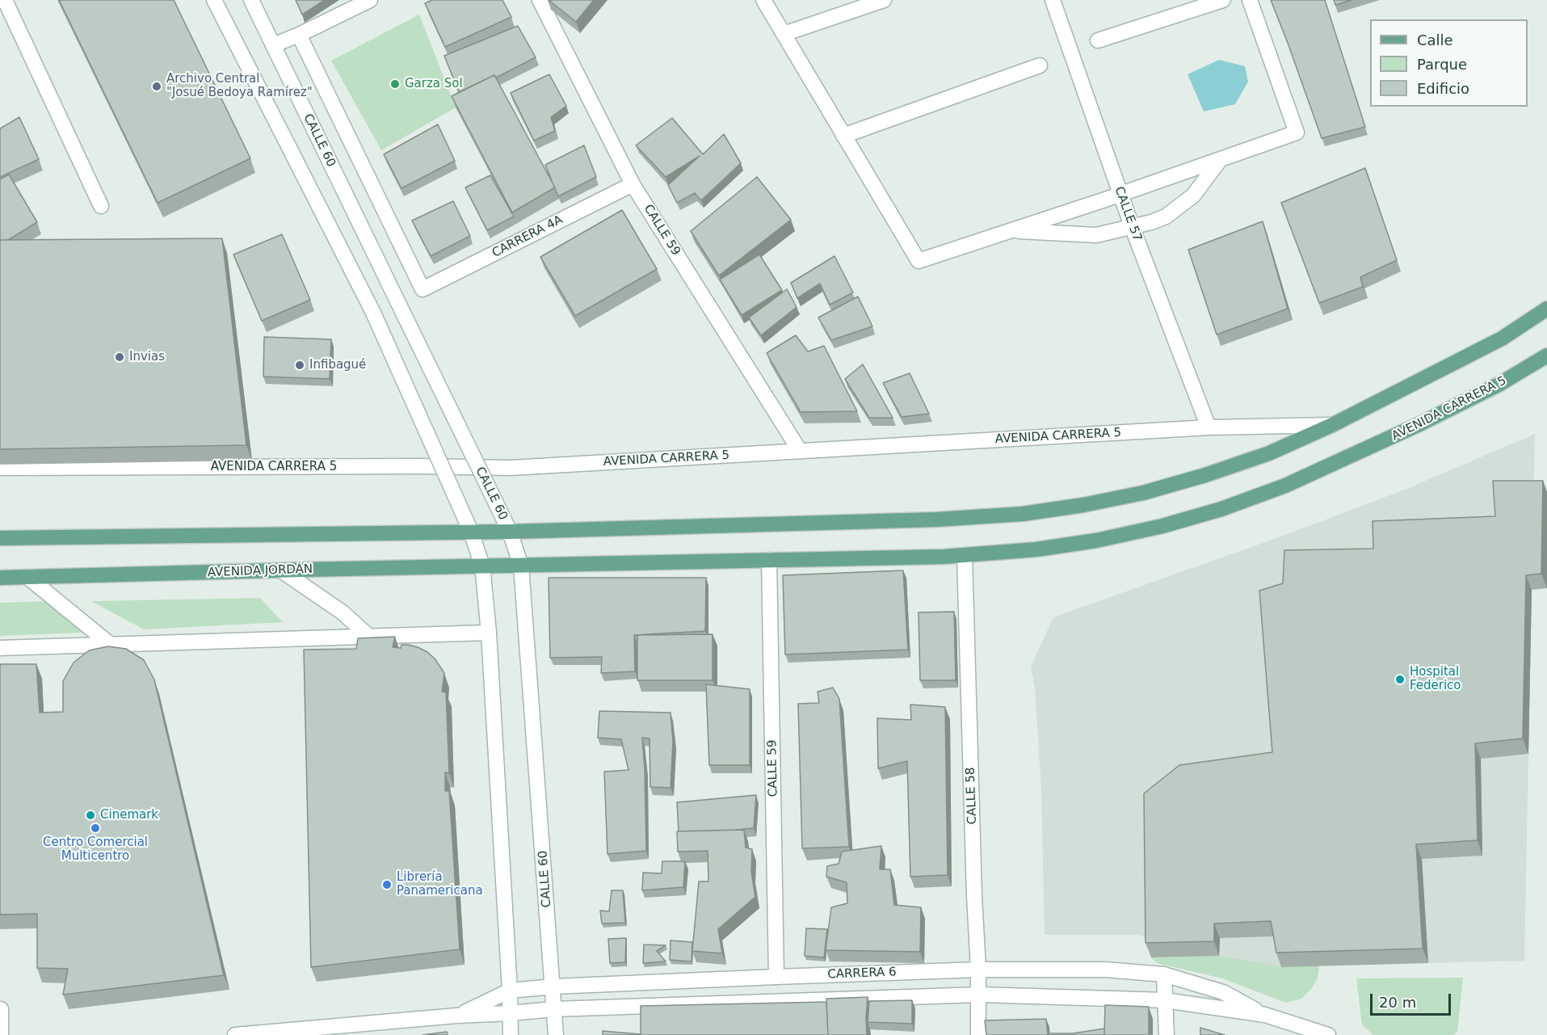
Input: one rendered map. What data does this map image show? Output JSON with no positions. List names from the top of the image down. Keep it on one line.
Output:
{"streets":{"main road":["AVENIDA CARRERA 5","AVENIDA JORDÁN"],"street":["CALLE 60","CALLE 57","CALLE 59","CARRERA 4A","CALLE 58","CARRERA 6"]},"crossings":[["CALLE 60","AVENIDA CARRERA 5"],["CALLE 60","AVENIDA JORDÁN"],["CALLE 60","CARRERA 6"],["CALLE 57","AVENIDA CARRERA 5"],["CALLE 59","CARRERA 4A"],["CALLE 59","AVENIDA CARRERA 5"],["CALLE 59","CARRERA 6"],["AVENIDA CARRERA 5","AVENIDA JORDÁN"],["AVENIDA CARRERA 5","CALLE 58"],["CALLE 58","CARRERA 6"]],"places":["Garza Sol","Archivo Central \"Josué Bedoya Ramírez\"","Invias","Infibagué","Hospital Federico","Cinemark","Centro Comercial Multicentro","Librería Panamericana"],"legend":["Calle","Parque","Edificio"],"scale_bar":"20 m"}
